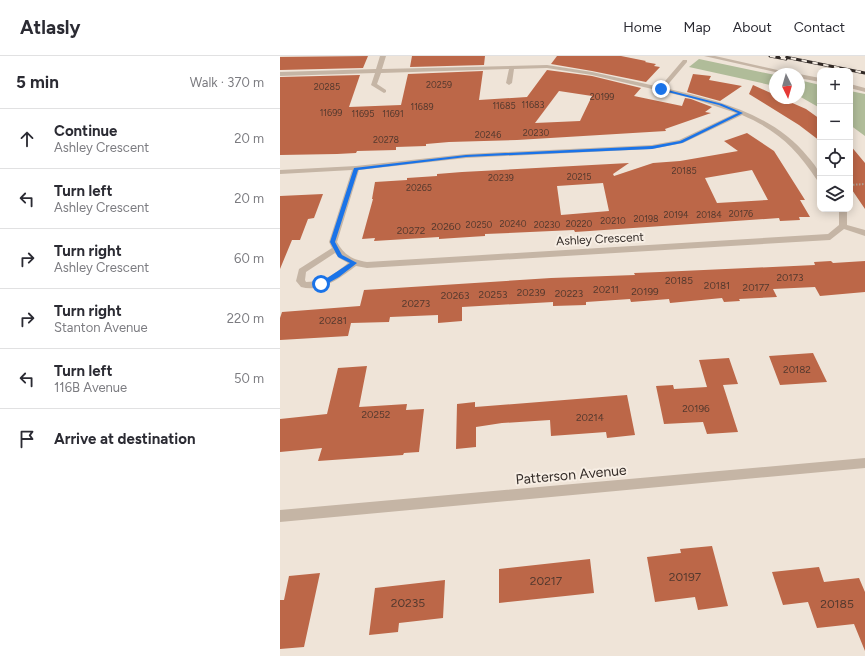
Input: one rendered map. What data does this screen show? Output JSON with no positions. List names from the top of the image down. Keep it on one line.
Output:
{"streets":{"street":["Ashley Crescent","Patterson Avenue"]},"house_numbers":["20259","20285","20199","11683","11685","11689","11699","11695","11691","20230","20246","20278","20185","20215","20239","20265","20176","20194","20184","20198","20210","20240","20220","20250","20230","20260","20272","20173","20185","20181","20177","20211","20199","20239","20223","20253","20263","20273","20281","20182","20196","20252","20214","20197","20217","20235","20185"],"north":"bottom","page":{"header":"Atlasly","nav":["Home","Map","About","Contact"],"heading":["5 min","Walk · 370 m"],"map_buttons":["+","−"],"list":[["Continue","Ashley Crescent","20 m"],["Turn left","Ashley Crescent","20 m"],["Turn right","Ashley Crescent","60 m"],["Turn right","Stanton Avenue","220 m"],["Turn left","116B Avenue","50 m"],"Arrive at destination"]}}
